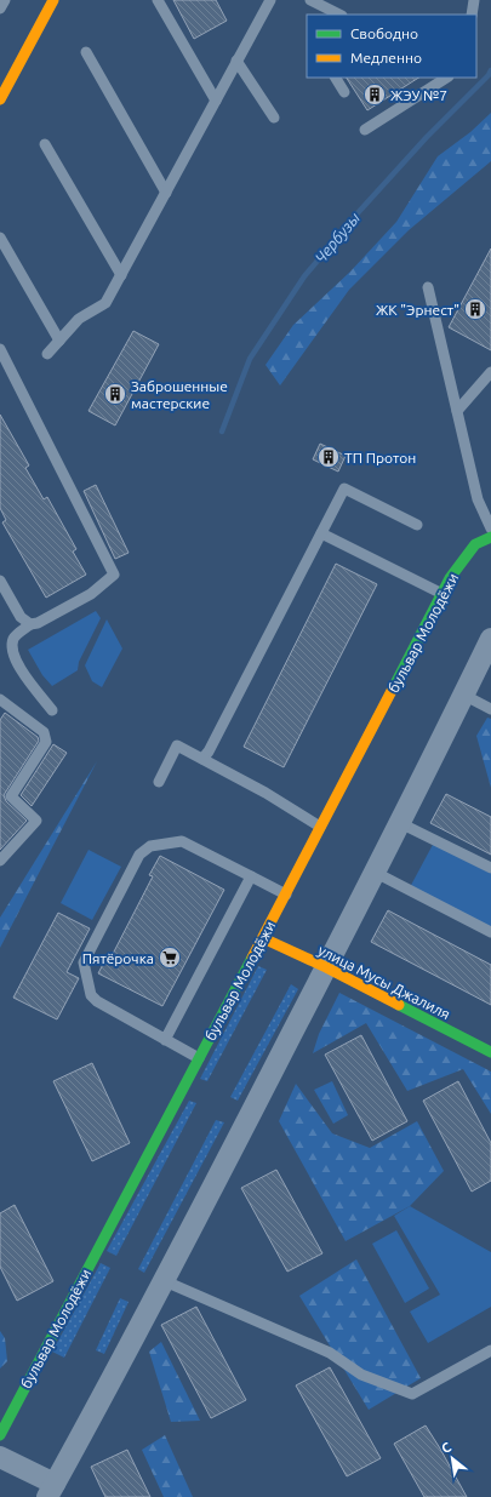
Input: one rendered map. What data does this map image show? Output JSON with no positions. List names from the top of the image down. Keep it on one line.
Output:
{"streets":{"street":["бульвар Молодёжи","улица Мусы Джалиля"]},"crossings":[["бульвар Молодёжи","улица Мусы Джалиля"]],"water":["Чербузы"],"places":{"building":["ЖЭУ №7","ЖК \"Эрнест\"","Заброшенные мастерские","ТП Протон"],"supermarket":["Пятёрочка"]},"legend":["Свободно","Медленно"],"north":"top left"}
